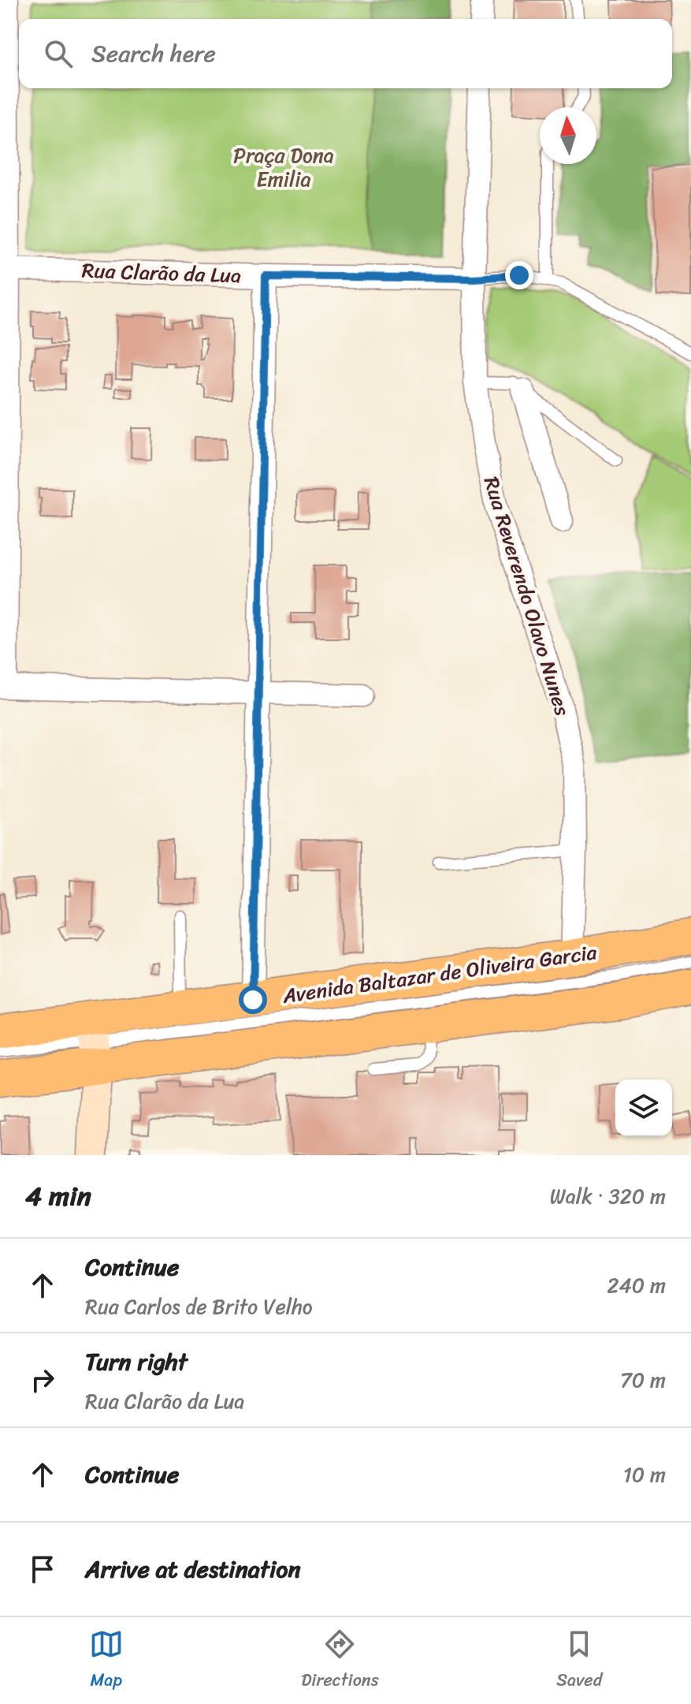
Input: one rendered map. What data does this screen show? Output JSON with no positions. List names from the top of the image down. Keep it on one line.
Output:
{"streets":{"main road":["Avenida Baltazar de Oliveira Garcia"],"street":["Rua Clarão da Lua","Rua Reverendo Olavo Nunes"]},"crossings":[["Rua Clarão da Lua","Rua Reverendo Olavo Nunes"],["Rua Reverendo Olavo Nunes","Avenida Baltazar de Oliveira Garcia"]],"parks":["Praça Dona Emilia"],"north":"top","page":{"search":"Search here","heading":["4 min","Walk · 320 m"],"list":[["Continue","Rua Carlos de Brito Velho","240 m"],["Turn right","Rua Clarão da Lua","70 m"],["Continue","10 m"],"Arrive at destination"],"nav":["Map","Directions","Saved"]}}
